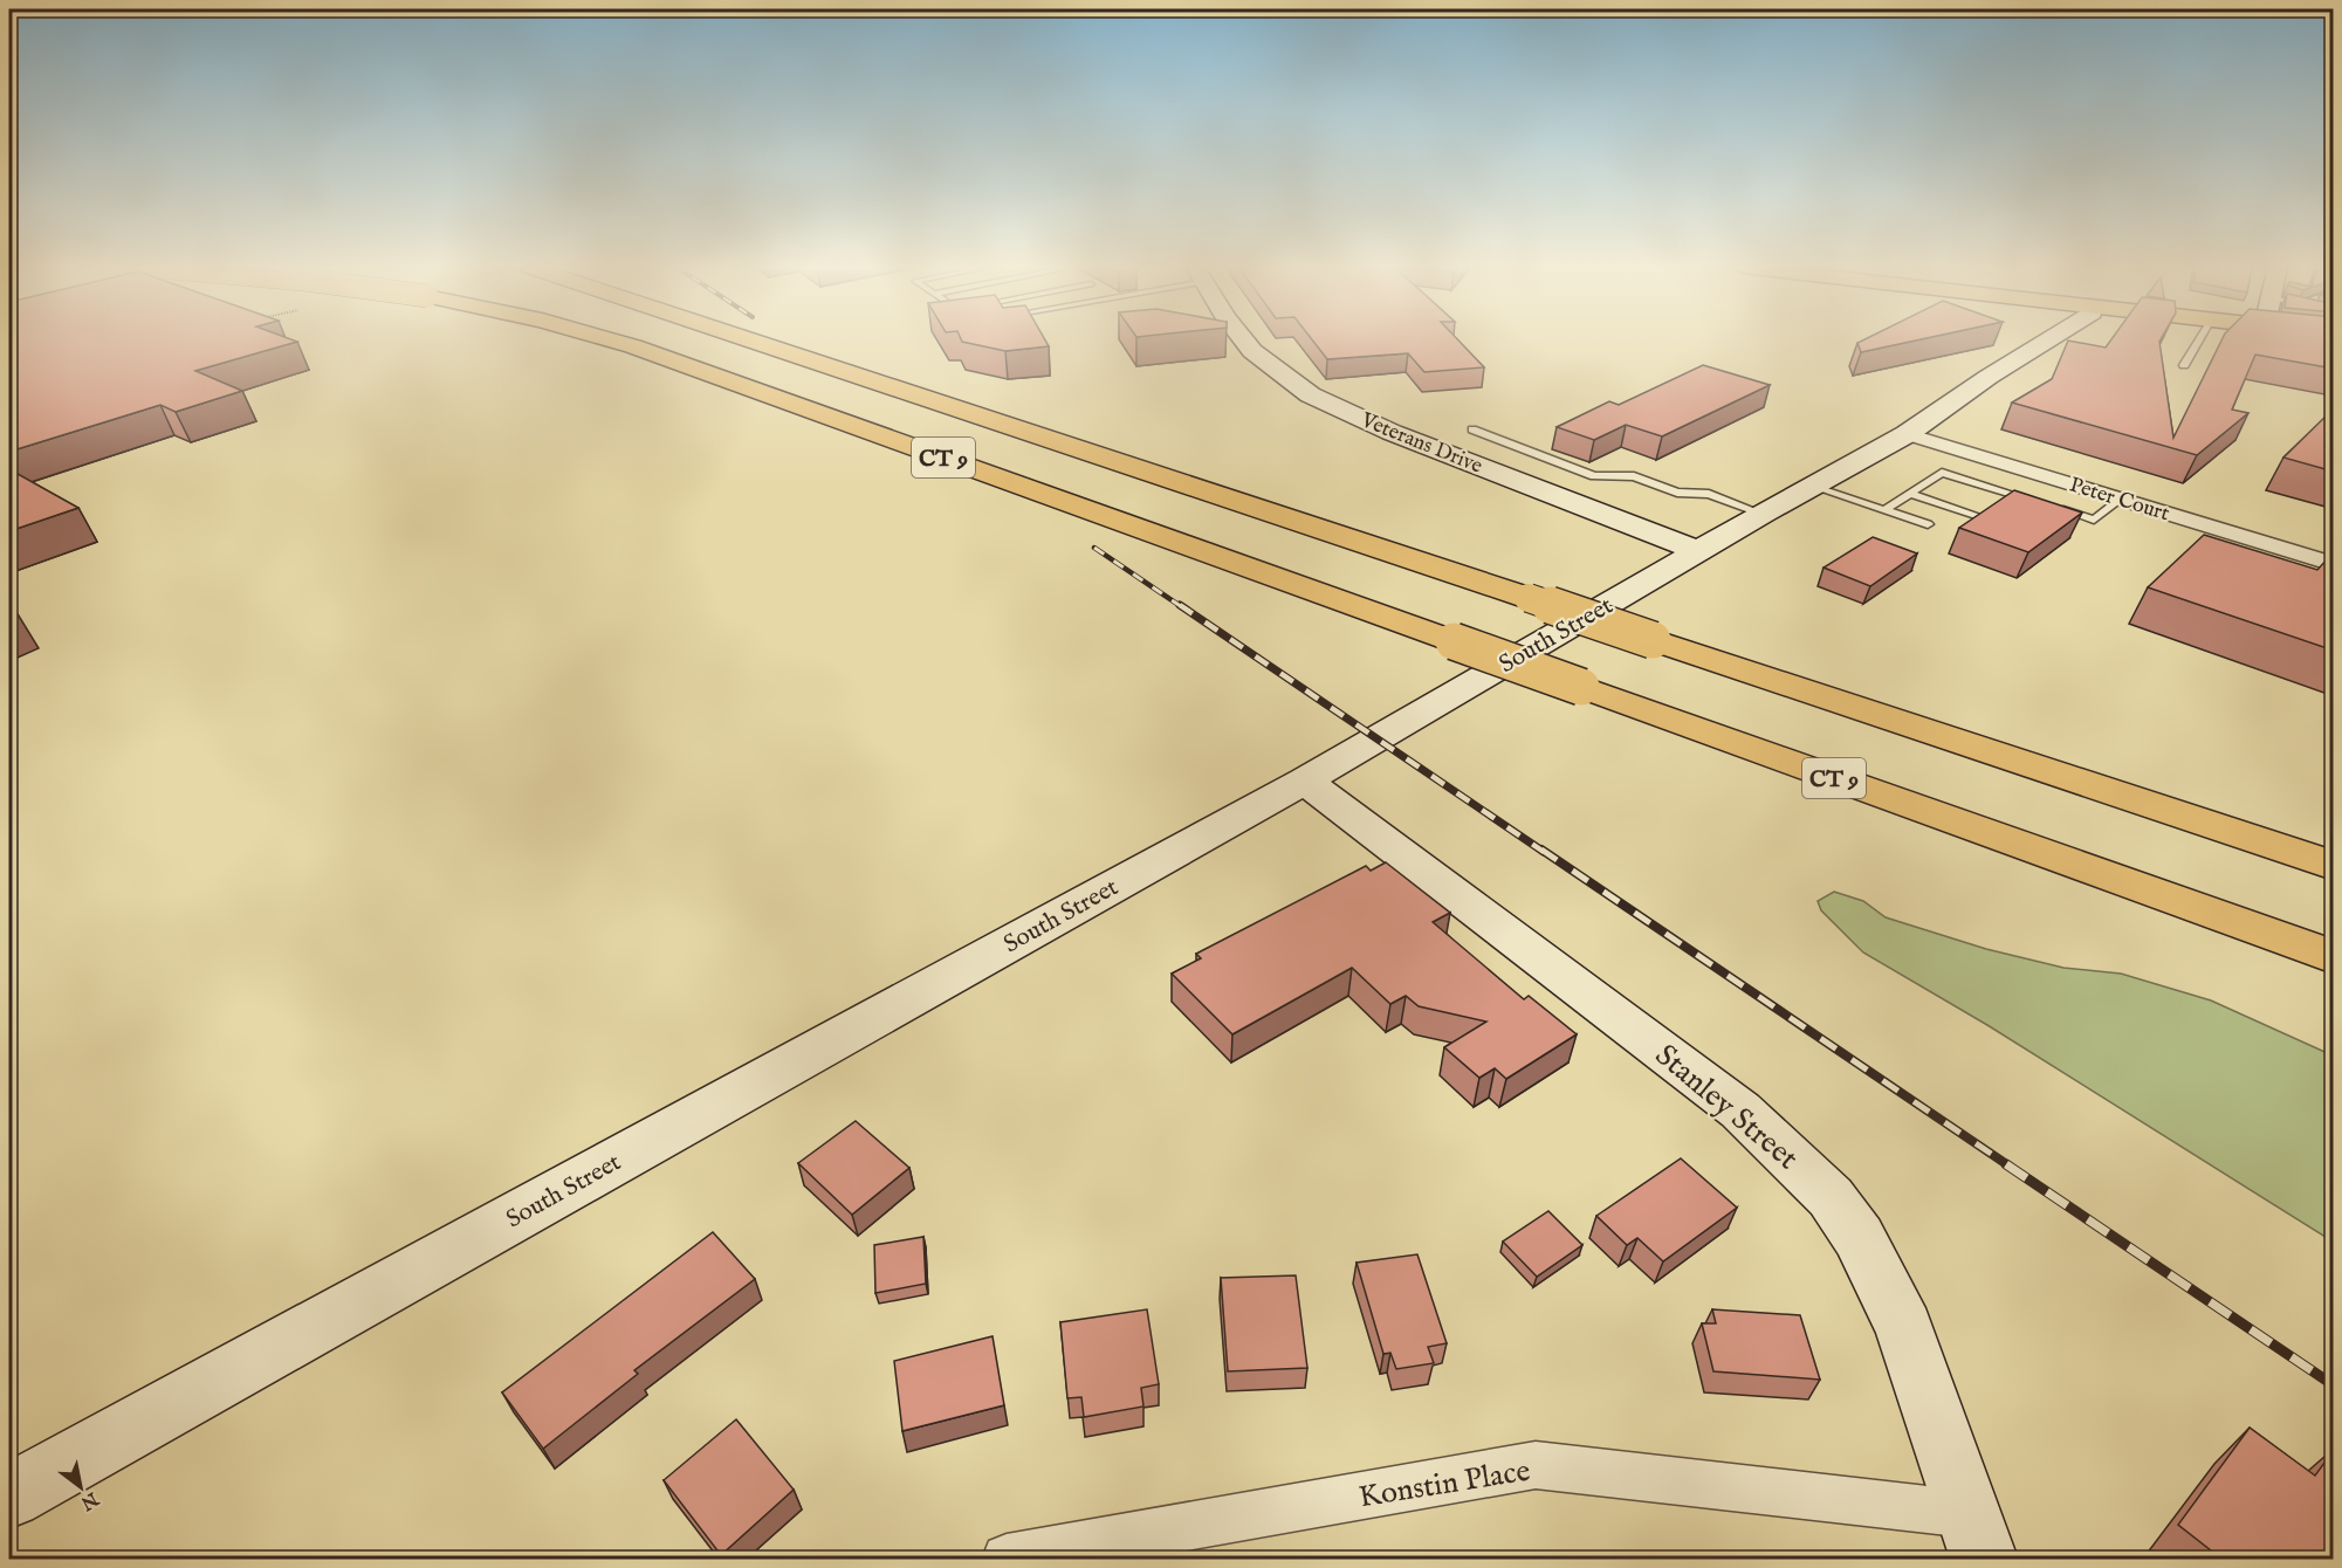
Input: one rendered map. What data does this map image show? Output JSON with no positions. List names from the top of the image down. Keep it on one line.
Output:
{"streets":{"main road":["Veterans Drive","CT 9","South Street","Stanley Street"],"street":["Peter Court","Konstin Place"]},"crossings":[["Veterans Drive","South Street"],["Peter Court","South Street"],["South Street","Stanley Street"],["Stanley Street","Konstin Place"]],"north":"bottom right"}
